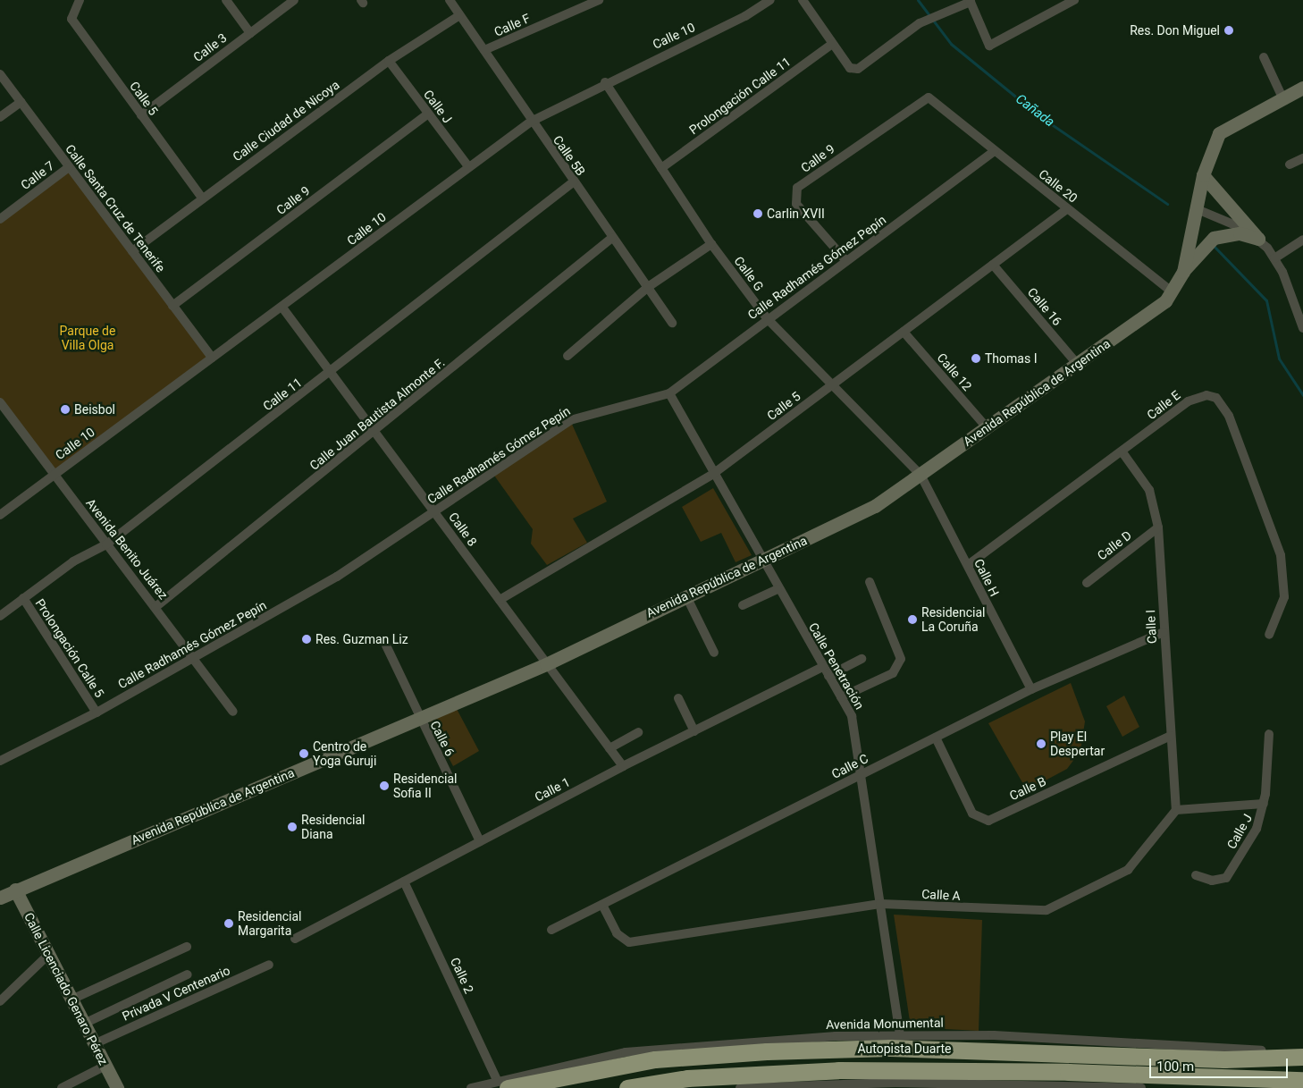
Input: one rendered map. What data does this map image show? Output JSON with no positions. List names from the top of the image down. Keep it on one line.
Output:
{"streets":{"highway":["Autopista Duarte"],"main road":["Avenida República de Argentina","Calle Licenciado Genaro Pérez"],"street":["Calle F","Calle 10","Calle 3","Prolongación Calle 11","Calle 5","Calle J","Calle Ciudad de Nicoya","Calle 5B","Calle 9","Calle 7","Calle 20","Calle Santa Cruz de Tenerife","Calle Radhamés Gómez Pepín","Calle G","Calle 16","Calle 12","Calle 11","Calle E","Calle Juan Bautista Almonte F.","Calle 8","Calle D","Avenida Benito Juárez","Calle H","Calle I","Prolongación Calle 5","Calle Penetración","Calle 6","Calle C","Calle B","Calle 1","Calle A","Calle 2","Privada V Centenario","Avenida Monumental"]},"crossings":[["Calle F","Calle 5B"],["Calle 10","Calle J"],["Calle 10","Calle 5B"],["Calle 10","Calle Santa Cruz de Tenerife"],["Calle 10","Calle G"],["Calle 10","Calle 8"],["Calle 10","Avenida Benito Juárez"],["Calle 3","Calle 5"],["Prolongación Calle 11","Calle G"],["Calle 5","Calle Ciudad de Nicoya"],["Calle 5","Calle 20"],["Calle 5","Calle G"],["Calle 5","Calle 16"],["Calle 5","Calle 12"],["Calle 5","Calle 8"],["Calle 5","Calle Penetración"],["Calle J","Calle Ciudad de Nicoya"],["Calle J","Calle 9"],["Calle Ciudad de Nicoya","Calle 5B"],["Calle Ciudad de Nicoya","Calle Santa Cruz de Tenerife"],["Calle 5B","Calle 11"],["Calle 5B","Calle Juan Bautista Almonte F."],["Calle 9","Calle 20"],["Calle 9","Calle Santa Cruz de Tenerife"],["Calle 9","Calle Radhamés Gómez Pepín"],["Calle 7","Calle Santa Cruz de Tenerife"],["Calle 20","Calle Radhamés Gómez Pepín"],["Calle 20","Avenida República de Argentina"],["Calle Radhamés Gómez Pepín","Calle G"],["Calle Radhamés Gómez Pepín","Calle 8"],["Calle Radhamés Gómez Pepín","Avenida Benito Juárez"],["Calle Radhamés Gómez Pepín","Prolongación Calle 5"],["Calle Radhamés Gómez Pepín","Calle Penetración"],["Calle G","Avenida República de Argentina"],["Calle G","Calle H"],["Calle 16","Avenida República de Argentina"],["Calle 12","Avenida República de Argentina"],["Avenida República de Argentina","Calle 8"],["Avenida República de Argentina","Calle H"],["Avenida República de Argentina","Calle Penetración"],["Avenida República de Argentina","Calle 6"],["Avenida República de Argentina","Calle Licenciado Genaro Pérez"],["Calle 11","Calle 8"],["Calle 11","Avenida Benito Juárez"],["Calle 11","Prolongación Calle 5"],["Calle E","Calle H"],["Calle E","Calle I"],["Calle Juan Bautista Almonte F.","Calle 8"],["Calle Juan Bautista Almonte F.","Avenida Benito Juárez"],["Calle 8","Calle 1"],["Calle D","Calle I"],["Calle H","Calle C"],["Calle I","Calle C"],["Calle I","Calle B"],["Calle I","Calle A"],["Calle Penetración","Calle C"],["Calle Penetración","Calle 1"],["Calle Penetración","Calle A"],["Calle Penetración","Avenida Monumental"],["Calle 6","Calle 1"],["Calle C","Calle B"],["Calle C","Calle A"],["Calle 1","Calle 2"],["Calle 2","Avenida Monumental"],["Calle 2","Autopista Duarte"],["Calle Licenciado Genaro Pérez","Privada V Centenario"],["Avenida Monumental","Autopista Duarte"]],"water":["Cañada"],"parks":["Parque de Villa Olga"],"places":["Res. Don Miguel","Carlin XVII","Thomas I","Beisbol","Residencial La Coruña","Res. Guzman Liz","Play El Despertar","Centro de Yoga Guruji","Residencial Sofia II","Residencial Diana","Residencial Margarita"],"scale_bar":"100 m"}
